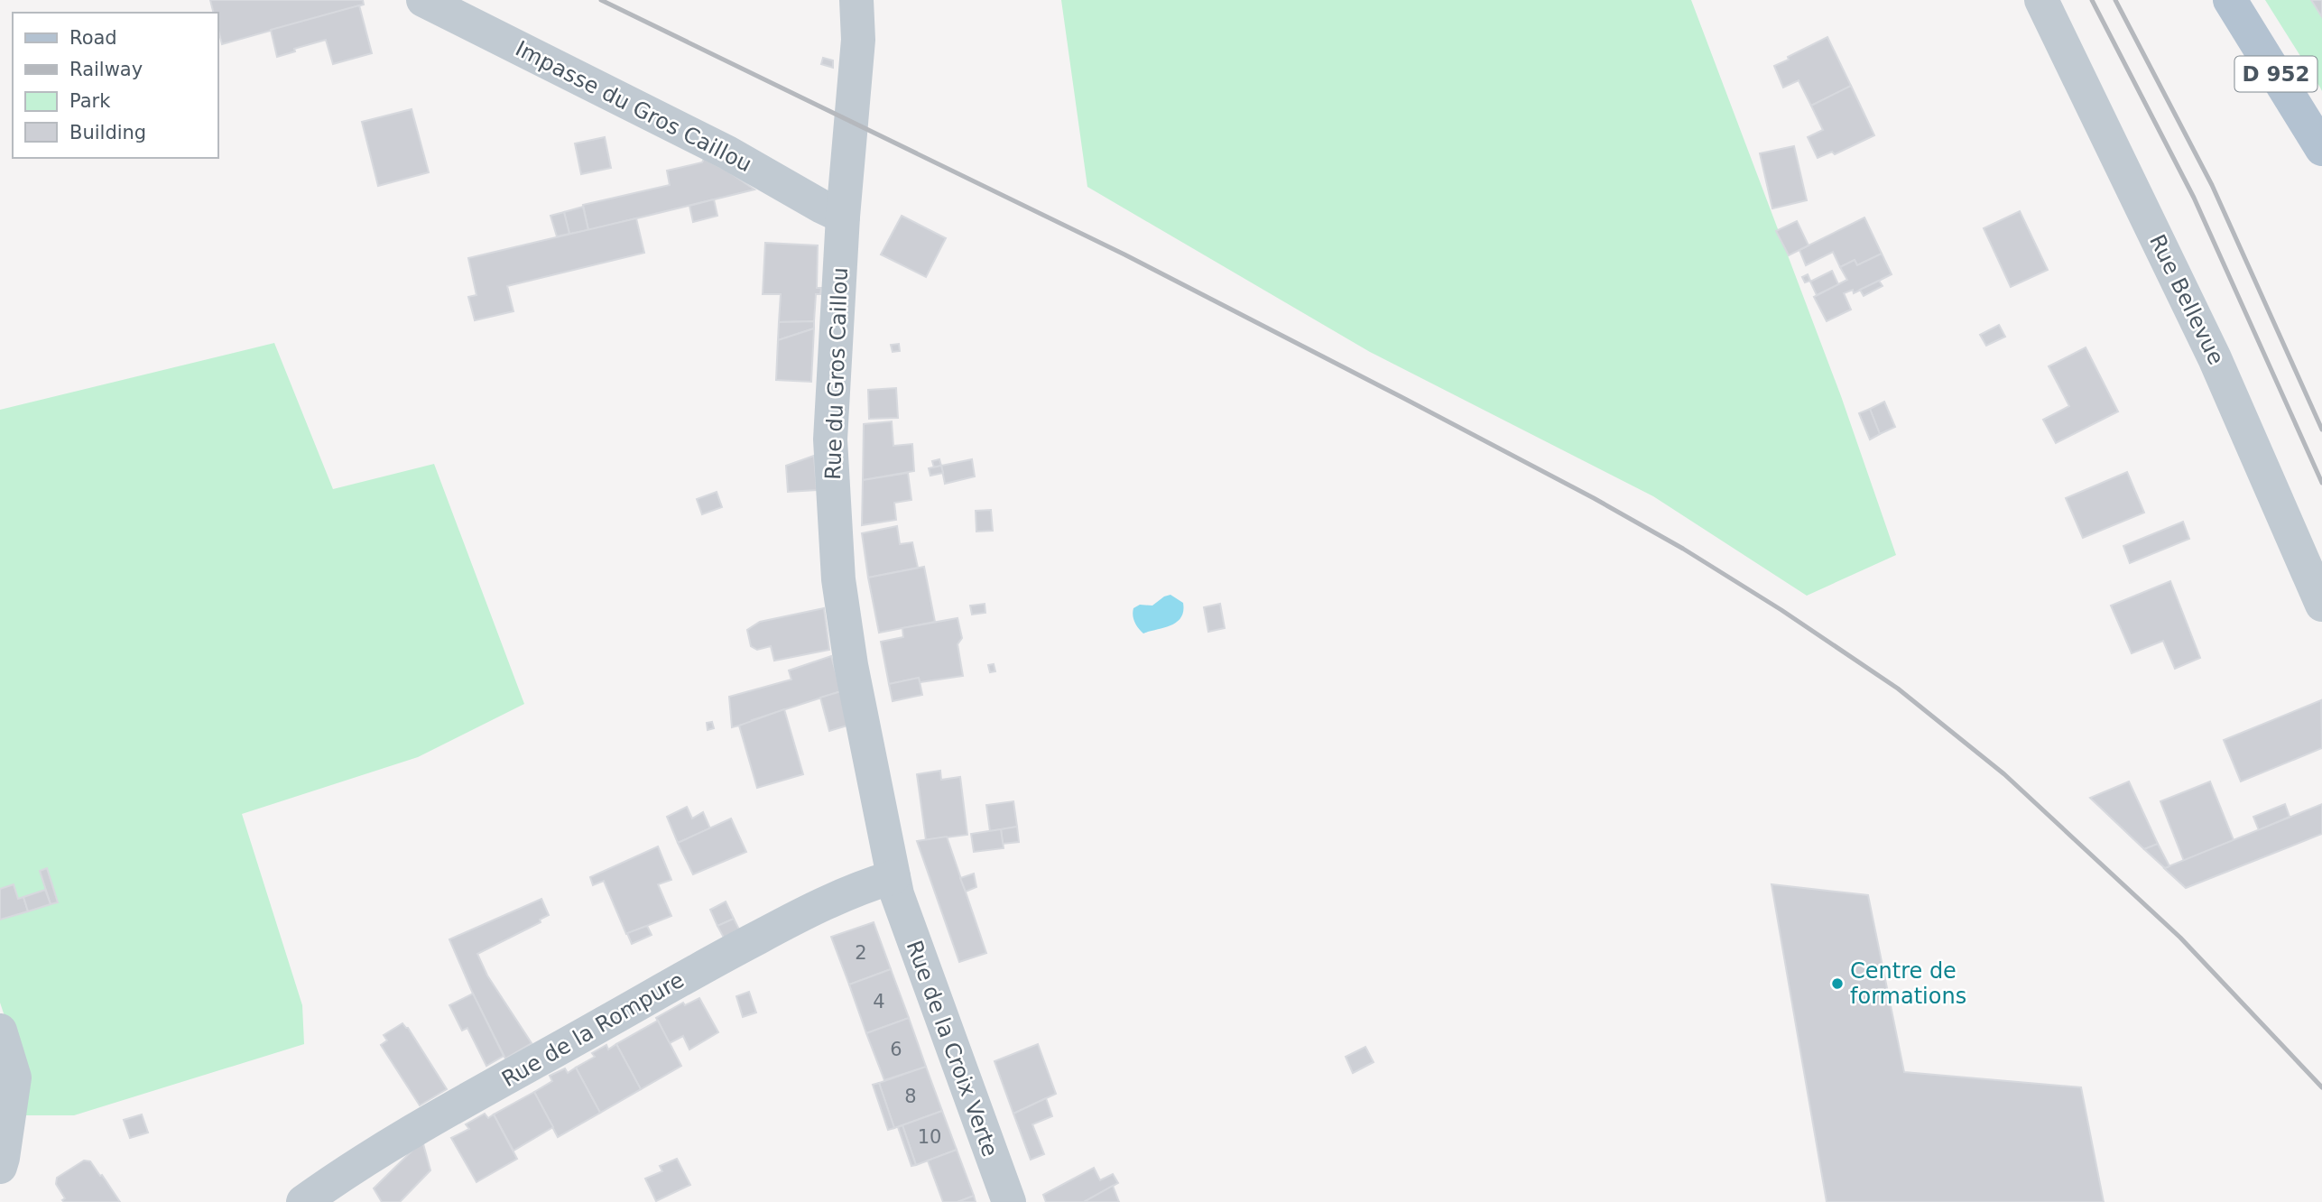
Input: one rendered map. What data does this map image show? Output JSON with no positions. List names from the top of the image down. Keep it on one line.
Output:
{"streets":{"main road":["D 952"],"street":["Impasse du Gros Caillou","Rue Bellevue","Rue du Gros Caillou","Rue de la Rompure","Rue de la Croix Verte"]},"crossings":[["Impasse du Gros Caillou","Rue du Gros Caillou"],["Rue du Gros Caillou","Rue de la Rompure"],["Rue du Gros Caillou","Rue de la Croix Verte"],["Rue de la Rompure","Rue de la Croix Verte"]],"places":["Centre de formations"],"house_numbers":["2","4","6","8","10"],"legend":["Road","Railway","Park","Building"]}
